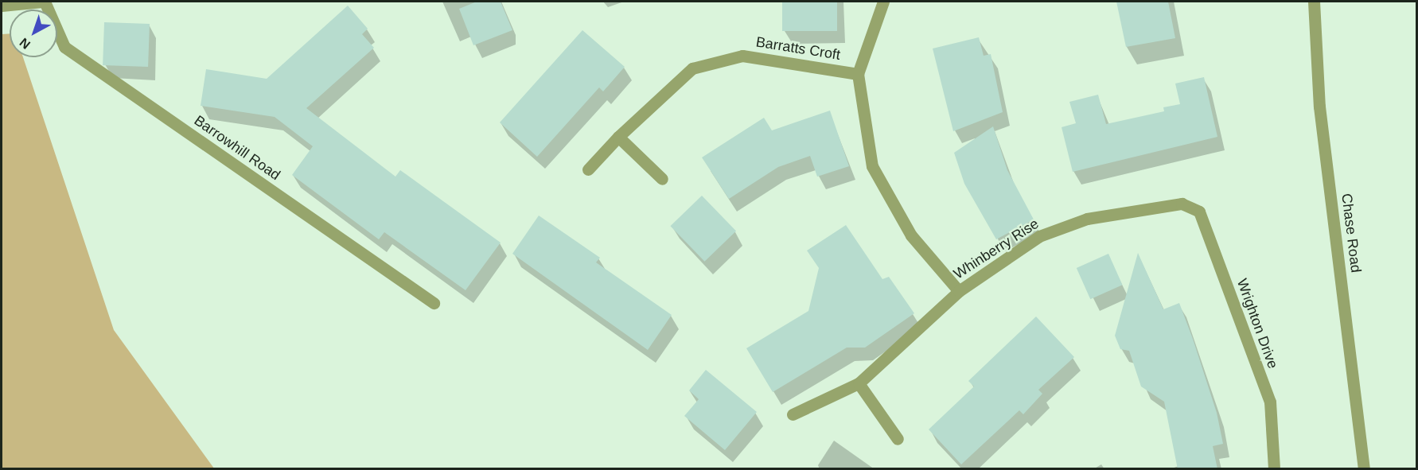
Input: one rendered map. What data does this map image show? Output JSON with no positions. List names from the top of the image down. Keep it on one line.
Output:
{"streets":{"street":["Barratts Croft","Barrowhill Road","Chase Road","Whinberry Rise","Wrighton Drive"]},"crossings":[["Whinberry Rise","Wrighton Drive"]],"north":"bottom left"}
